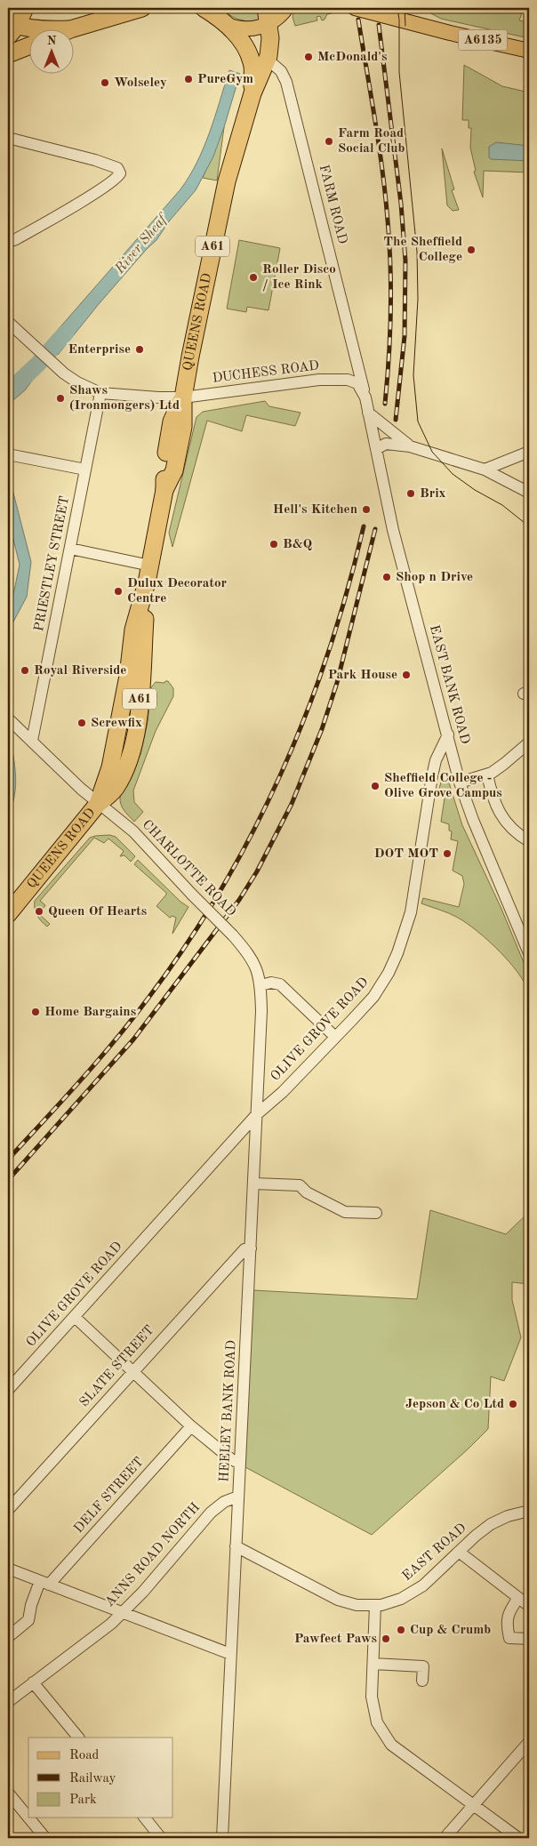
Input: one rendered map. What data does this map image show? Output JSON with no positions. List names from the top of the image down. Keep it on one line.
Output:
{"streets":{"highway":["A61","QUEENS ROAD"],"main road":["A6135"],"street":["FARM ROAD","DUCHESS ROAD","PRIESTLEY STREET","EAST BANK ROAD","CHARLOTTE ROAD","OLIVE GROVE ROAD","SLATE STREET","HEELEY BANK ROAD","DELF STREET","EAST ROAD","ANNS ROAD NORTH"]},"crossings":[["FARM ROAD","QUEENS ROAD"],["FARM ROAD","EAST BANK ROAD"],["A61","QUEENS ROAD"],["QUEENS ROAD","DUCHESS ROAD"],["QUEENS ROAD","CHARLOTTE ROAD"],["DUCHESS ROAD","PRIESTLEY STREET"],["DUCHESS ROAD","EAST BANK ROAD"],["PRIESTLEY STREET","CHARLOTTE ROAD"],["EAST BANK ROAD","OLIVE GROVE ROAD"],["CHARLOTTE ROAD","HEELEY BANK ROAD"],["OLIVE GROVE ROAD","HEELEY BANK ROAD"],["SLATE STREET","HEELEY BANK ROAD"],["HEELEY BANK ROAD","EAST ROAD"],["HEELEY BANK ROAD","ANNS ROAD NORTH"]],"water":["River Sheaf"],"places":["McDonald's","PureGym","Wolseley","Farm Road Social Club","The Sheffield College","Roller Disco / Ice Rink","Enterprise","Shaws (Ironmongers) Ltd","Brix","Hell's Kitchen","B&Q","Shop n Drive","Dulux Decorator Centre","Royal Riverside","Park House","Screwfix","Sheffield College - Olive Grove Campus","DOT MOT","Queen Of Hearts","Home Bargains","Jepson & Co Ltd","Cup & Crumb","Pawfect Paws"],"legend":["Road","Railway","Park"],"north":"top"}
